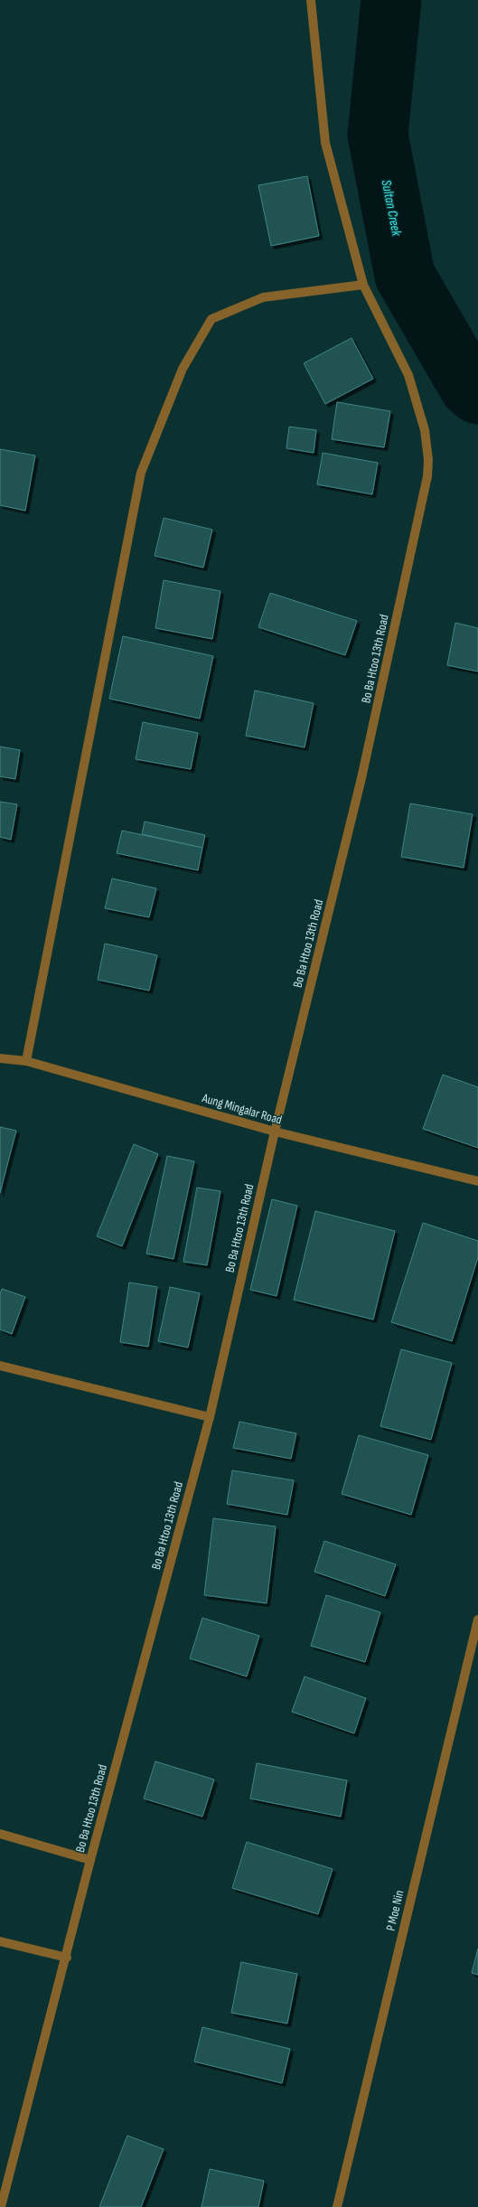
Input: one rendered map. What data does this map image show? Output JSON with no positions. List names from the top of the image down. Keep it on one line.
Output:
{"streets":{"street":["Bo Ba Htoo 13th Road","Aung Mingalar Road","P Moe Nin"]},"crossings":[["Bo Ba Htoo 13th Road","Aung Mingalar Road"]],"water":["Sultan Creek"]}
